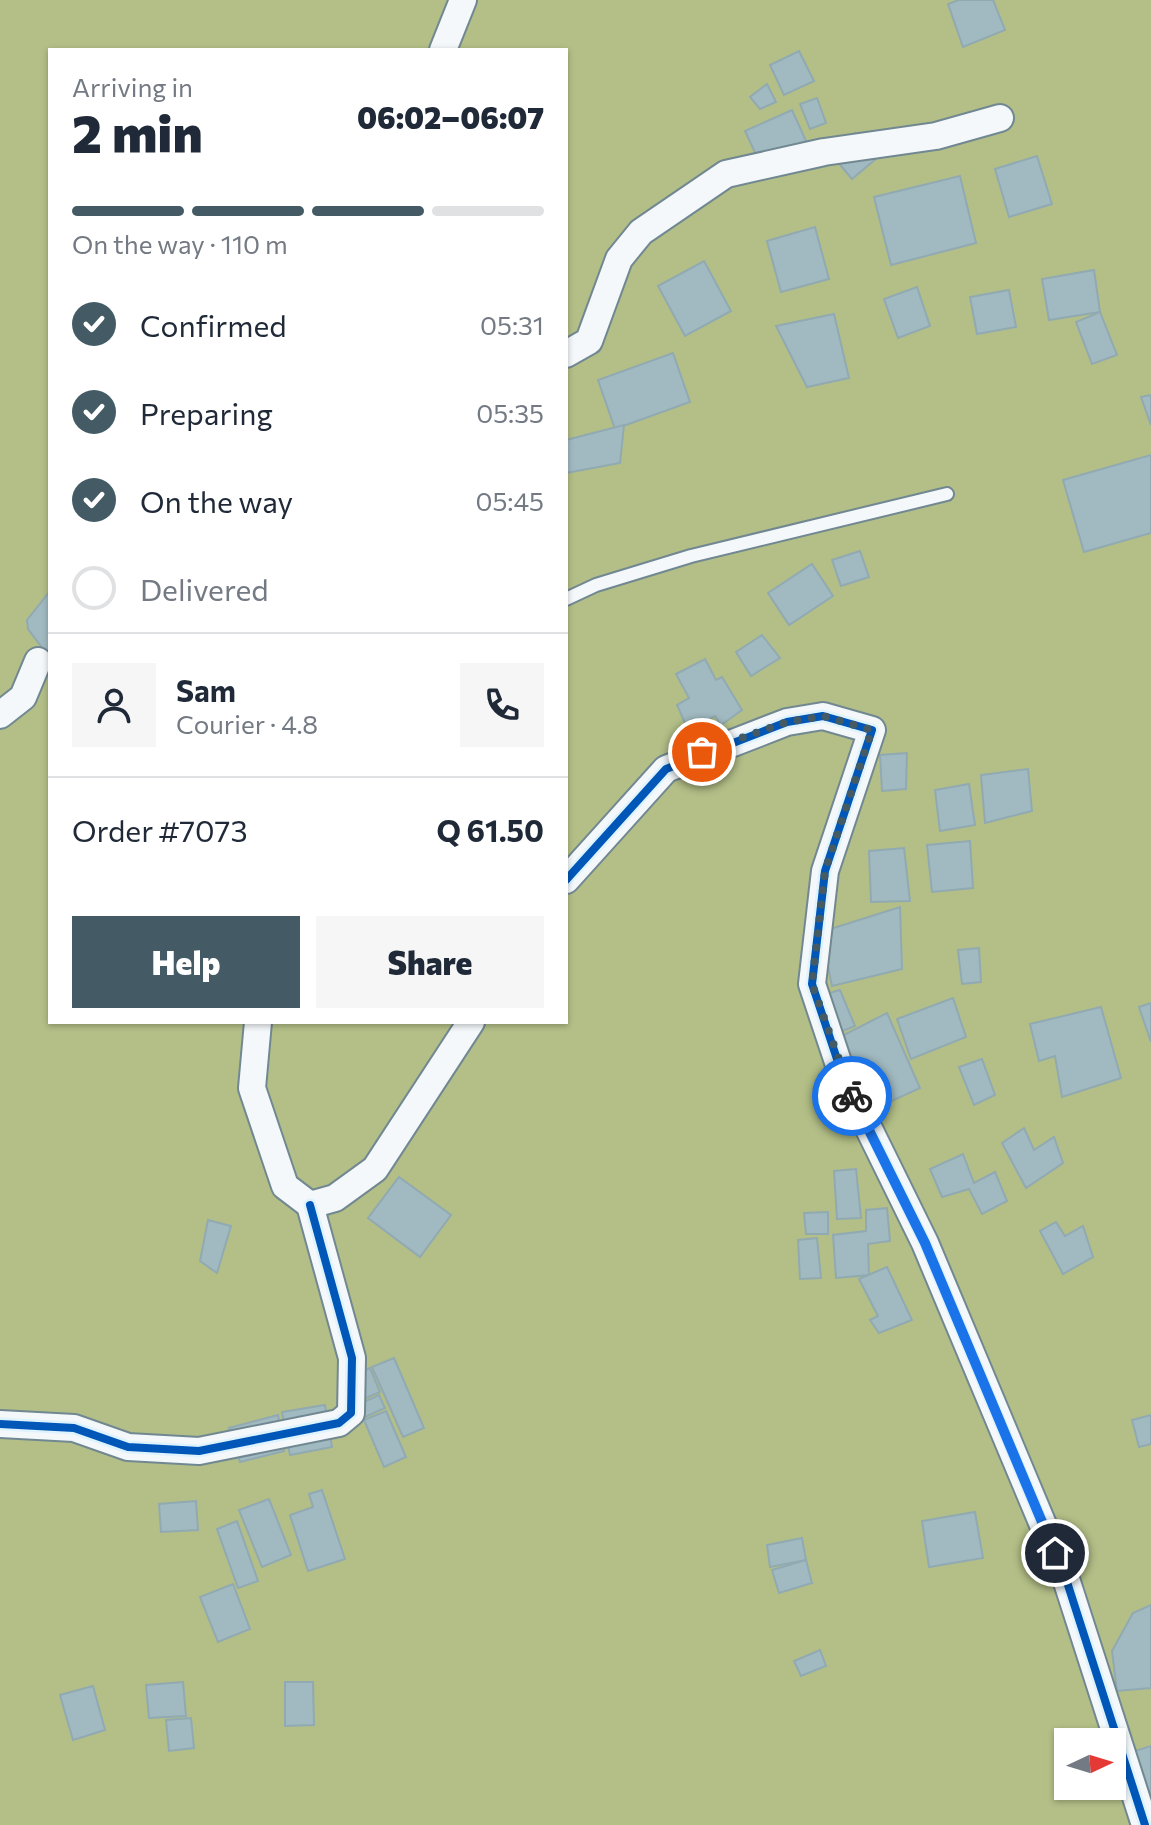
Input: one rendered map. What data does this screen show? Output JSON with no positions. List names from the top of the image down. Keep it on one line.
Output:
{"north":"right","page":{"heading":["2 min","Arriving in","06:02–06:07"],"panel":["Sam","Courier · 4.8","Order #7073","Q 61.50"],"bar":"On the way · 110 m","list":[["Confirmed","05:31"],["Preparing","05:35"],["On the way","05:45"],"Delivered"],"buttons":["Help","Share"]}}
